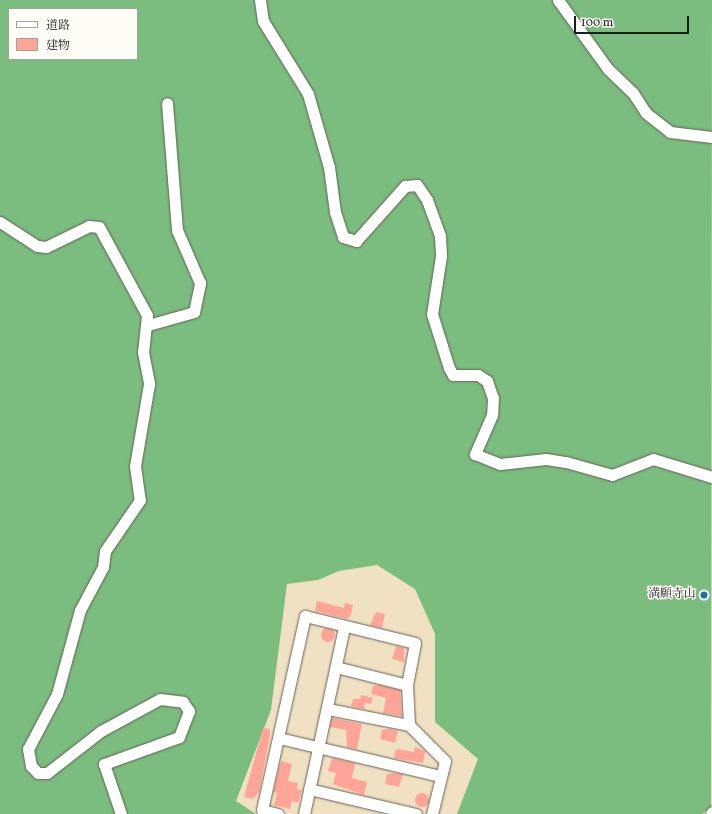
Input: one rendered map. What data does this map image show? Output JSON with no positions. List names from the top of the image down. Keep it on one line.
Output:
{"places":["満願寺山"],"legend":["道路","建物"],"scale_bar":"100 m"}
